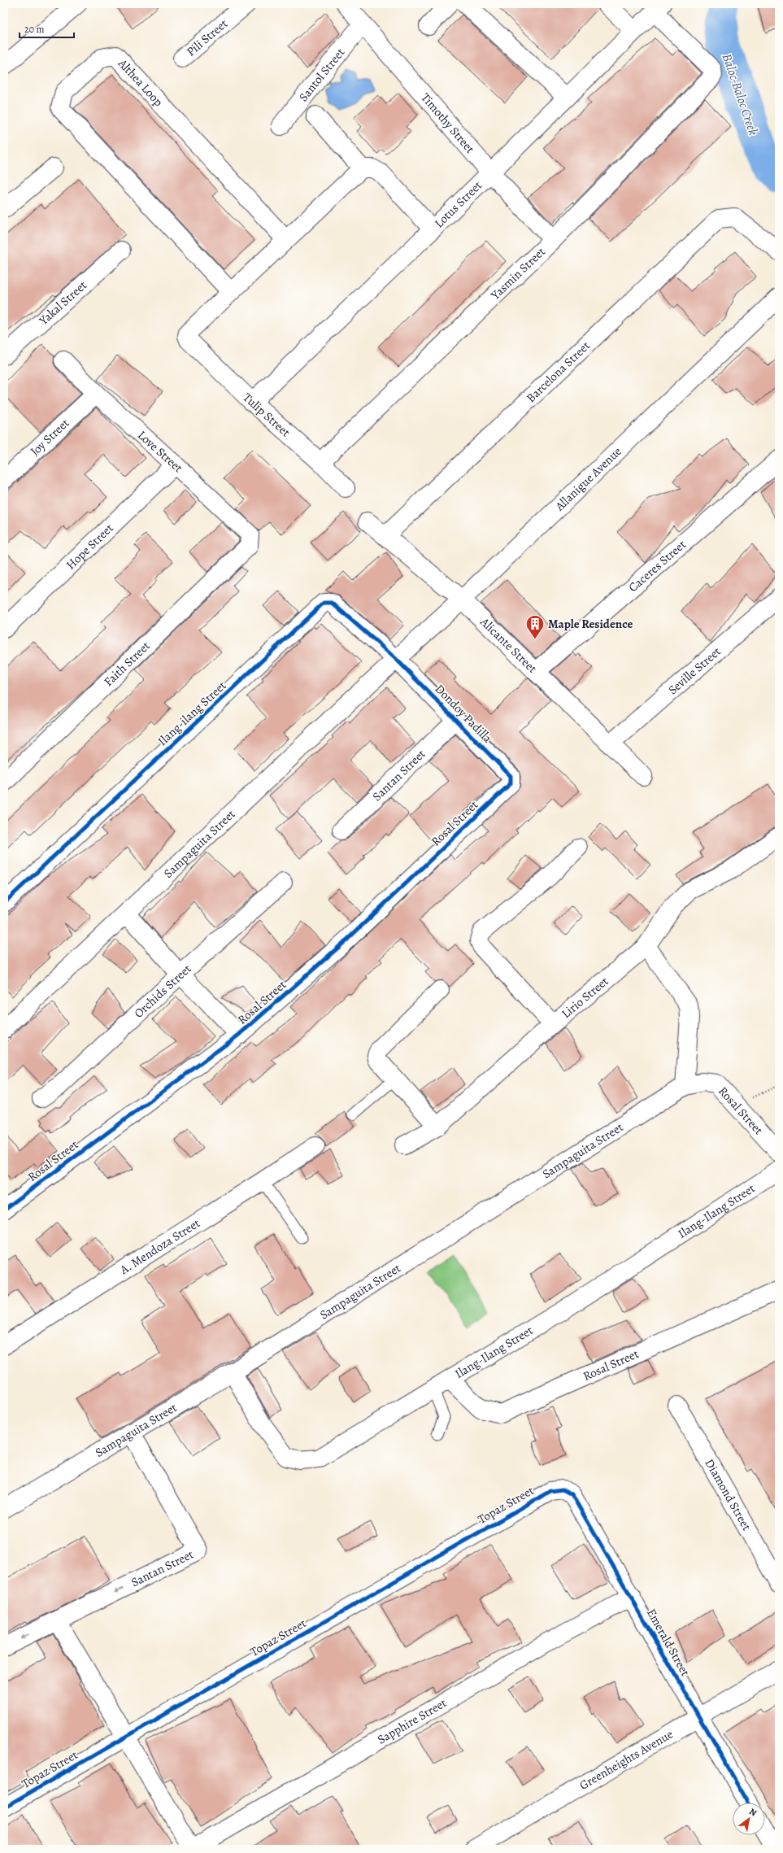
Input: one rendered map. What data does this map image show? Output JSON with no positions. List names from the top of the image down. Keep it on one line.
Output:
{"streets":{"street":["Pili Street","Santol Street","Althea Loop","Timothy Street","Lotus Street","Yasmin Street","Yakal Street","Barcelona Street","Tulip Street","Joy Street","Love Street","Allanigue Avenue","Hope Street","Caceres Street","Alicante Street","Faith Street","Seville Street","Ilang-ilang Street","Dondoy Padilla","Santan Street","Rosal Street","Sampaguita Street","Orchids Street","Lirio Street","Ilang-Ilang Street","A. Mendoza Street","Diamond Street","Topaz Street","Emerald Street","Sapphire Street","Greenheights Avenue"]},"crossings":[["Santol Street","Timothy Street"],["Althea Loop","Tulip Street"],["Timothy Street","Lotus Street"],["Timothy Street","Yasmin Street"],["Lotus Street","Yasmin Street"],["Lotus Street","Tulip Street"],["Yasmin Street","Tulip Street"],["Barcelona Street","Alicante Street"],["Joy Street","Love Street"],["Love Street","Hope Street"],["Love Street","Faith Street"],["Allanigue Avenue","Alicante Street"],["Allanigue Avenue","Ilang-ilang Street"],["Allanigue Avenue","Dondoy Padilla"],["Allanigue Avenue","Sampaguita Street"],["Caceres Street","Alicante Street"],["Alicante Street","Seville Street"],["Ilang-ilang Street","Dondoy Padilla"],["Ilang-ilang Street","Sampaguita Street"],["Dondoy Padilla","Santan Street"],["Dondoy Padilla","Rosal Street"],["Dondoy Padilla","Sampaguita Street"],["Santan Street","Sampaguita Street"],["Rosal Street","Sampaguita Street"],["Rosal Street","Ilang-Ilang Street"],["Sampaguita Street","Ilang-Ilang Street"],["Topaz Street","Emerald Street"],["Emerald Street","Sapphire Street"],["Emerald Street","Greenheights Avenue"]],"water":["Baloc-Baloc Creek"],"places":{"building":["Maple Residence"]},"scale_bar":"20 m","north":"top right"}
